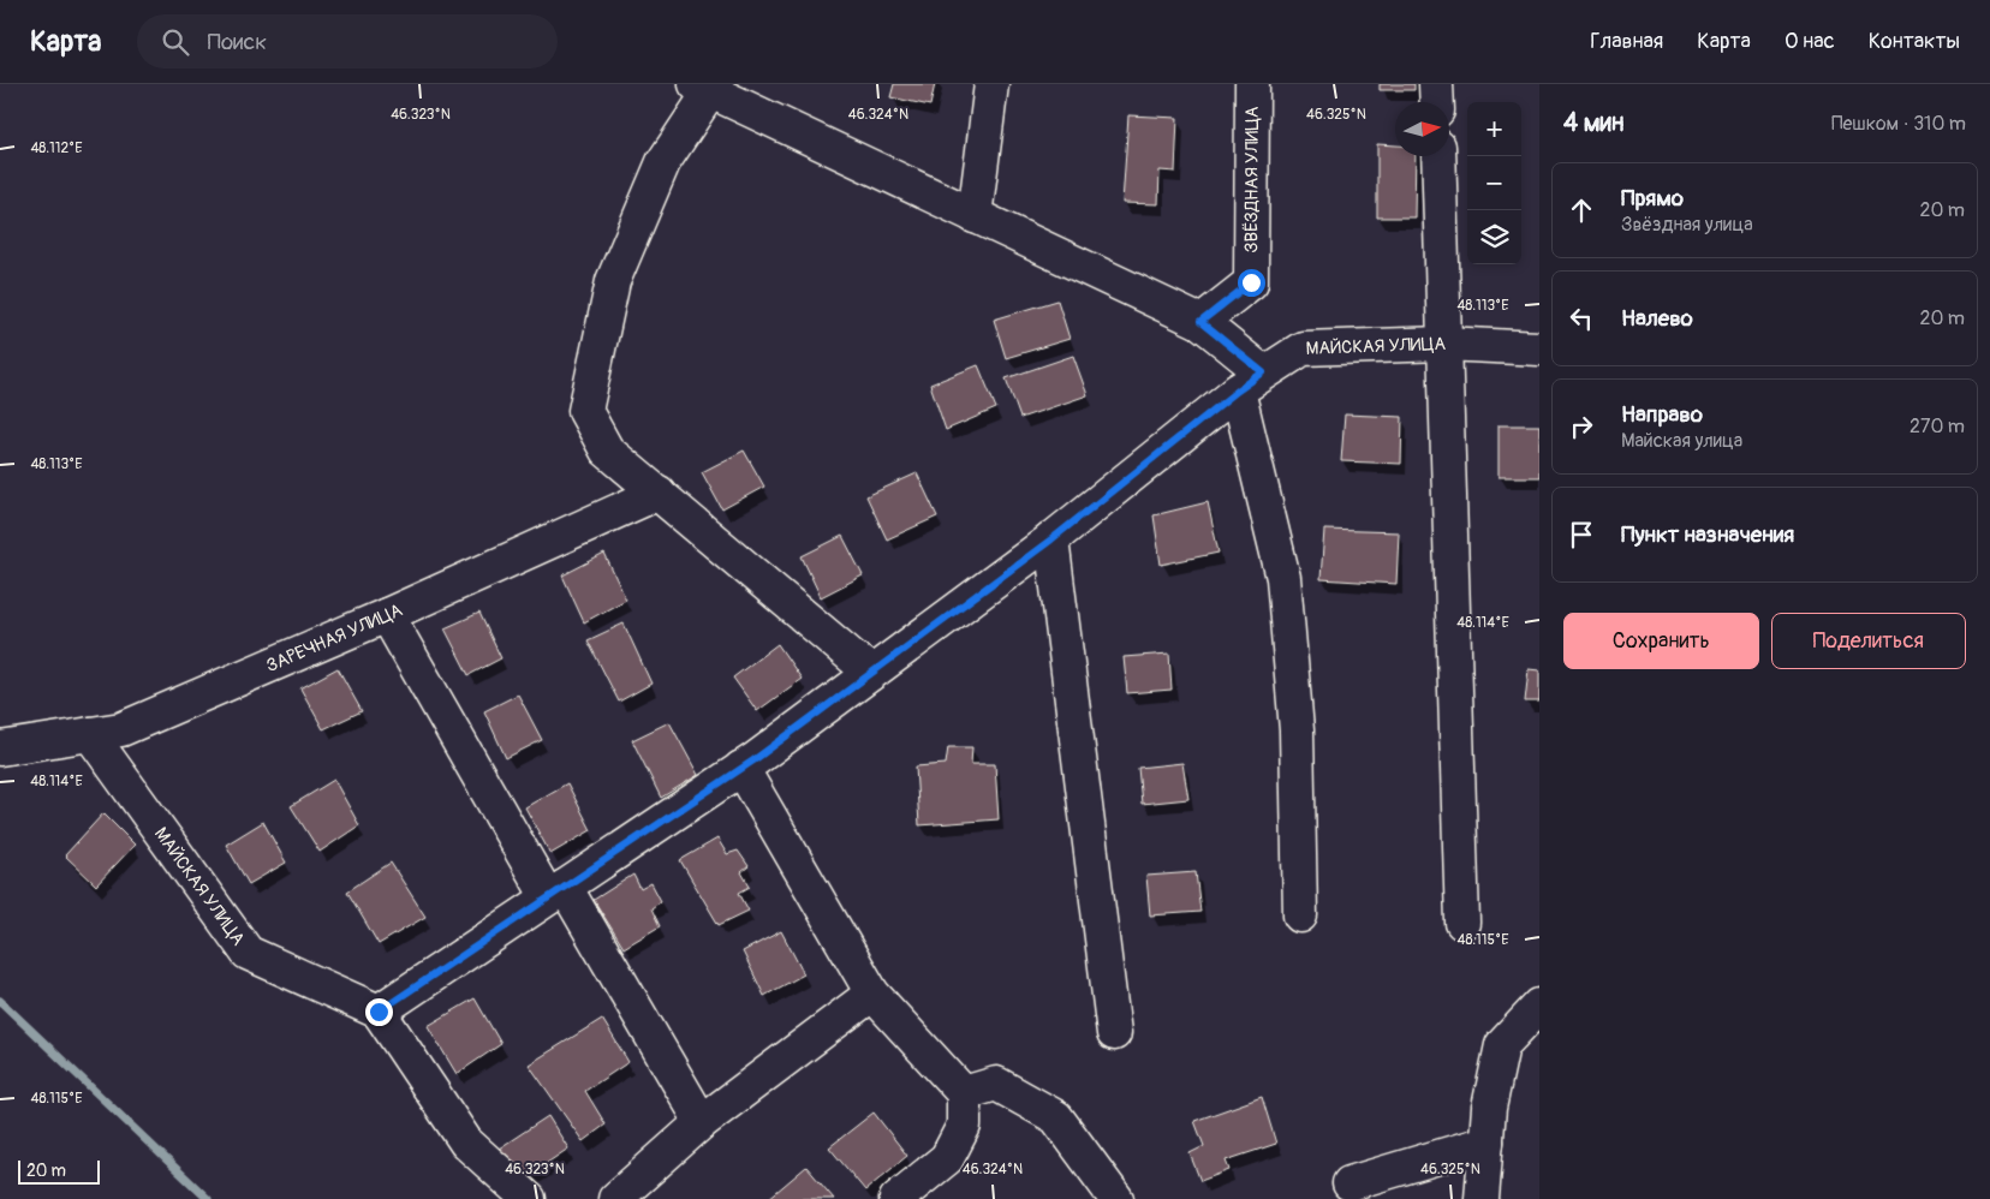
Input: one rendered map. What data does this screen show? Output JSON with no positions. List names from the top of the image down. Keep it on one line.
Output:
{"streets":{"street":["ЗВЁЗДНАЯ УЛИЦА","МАЙСКАЯ УЛИЦА","ЗАРЕЧНАЯ УЛИЦА"]},"crossings":[["МАЙСКАЯ УЛИЦА","ЗАРЕЧНАЯ УЛИЦА"]],"scale_bar":"20 m","north":"right","page":{"header":"Карта","search":"Поиск","nav":["Главная","Карта","О нас","Контакты"],"heading":["4 мин","Пешком · 310 m"],"map_buttons":["+","−"],"list":[["Прямо","Звёздная улица","20 m"],["Налево","20 m"],["Направо","Майская улица","270 m"],"Пункт назначения"],"buttons":["Сохранить","Поделиться"],"scale":"20 m"},"coordinates":["46.323°N","46.324°N","46.325°N","48.112°E","48.113°E","48.114°E","48.115°E"]}
